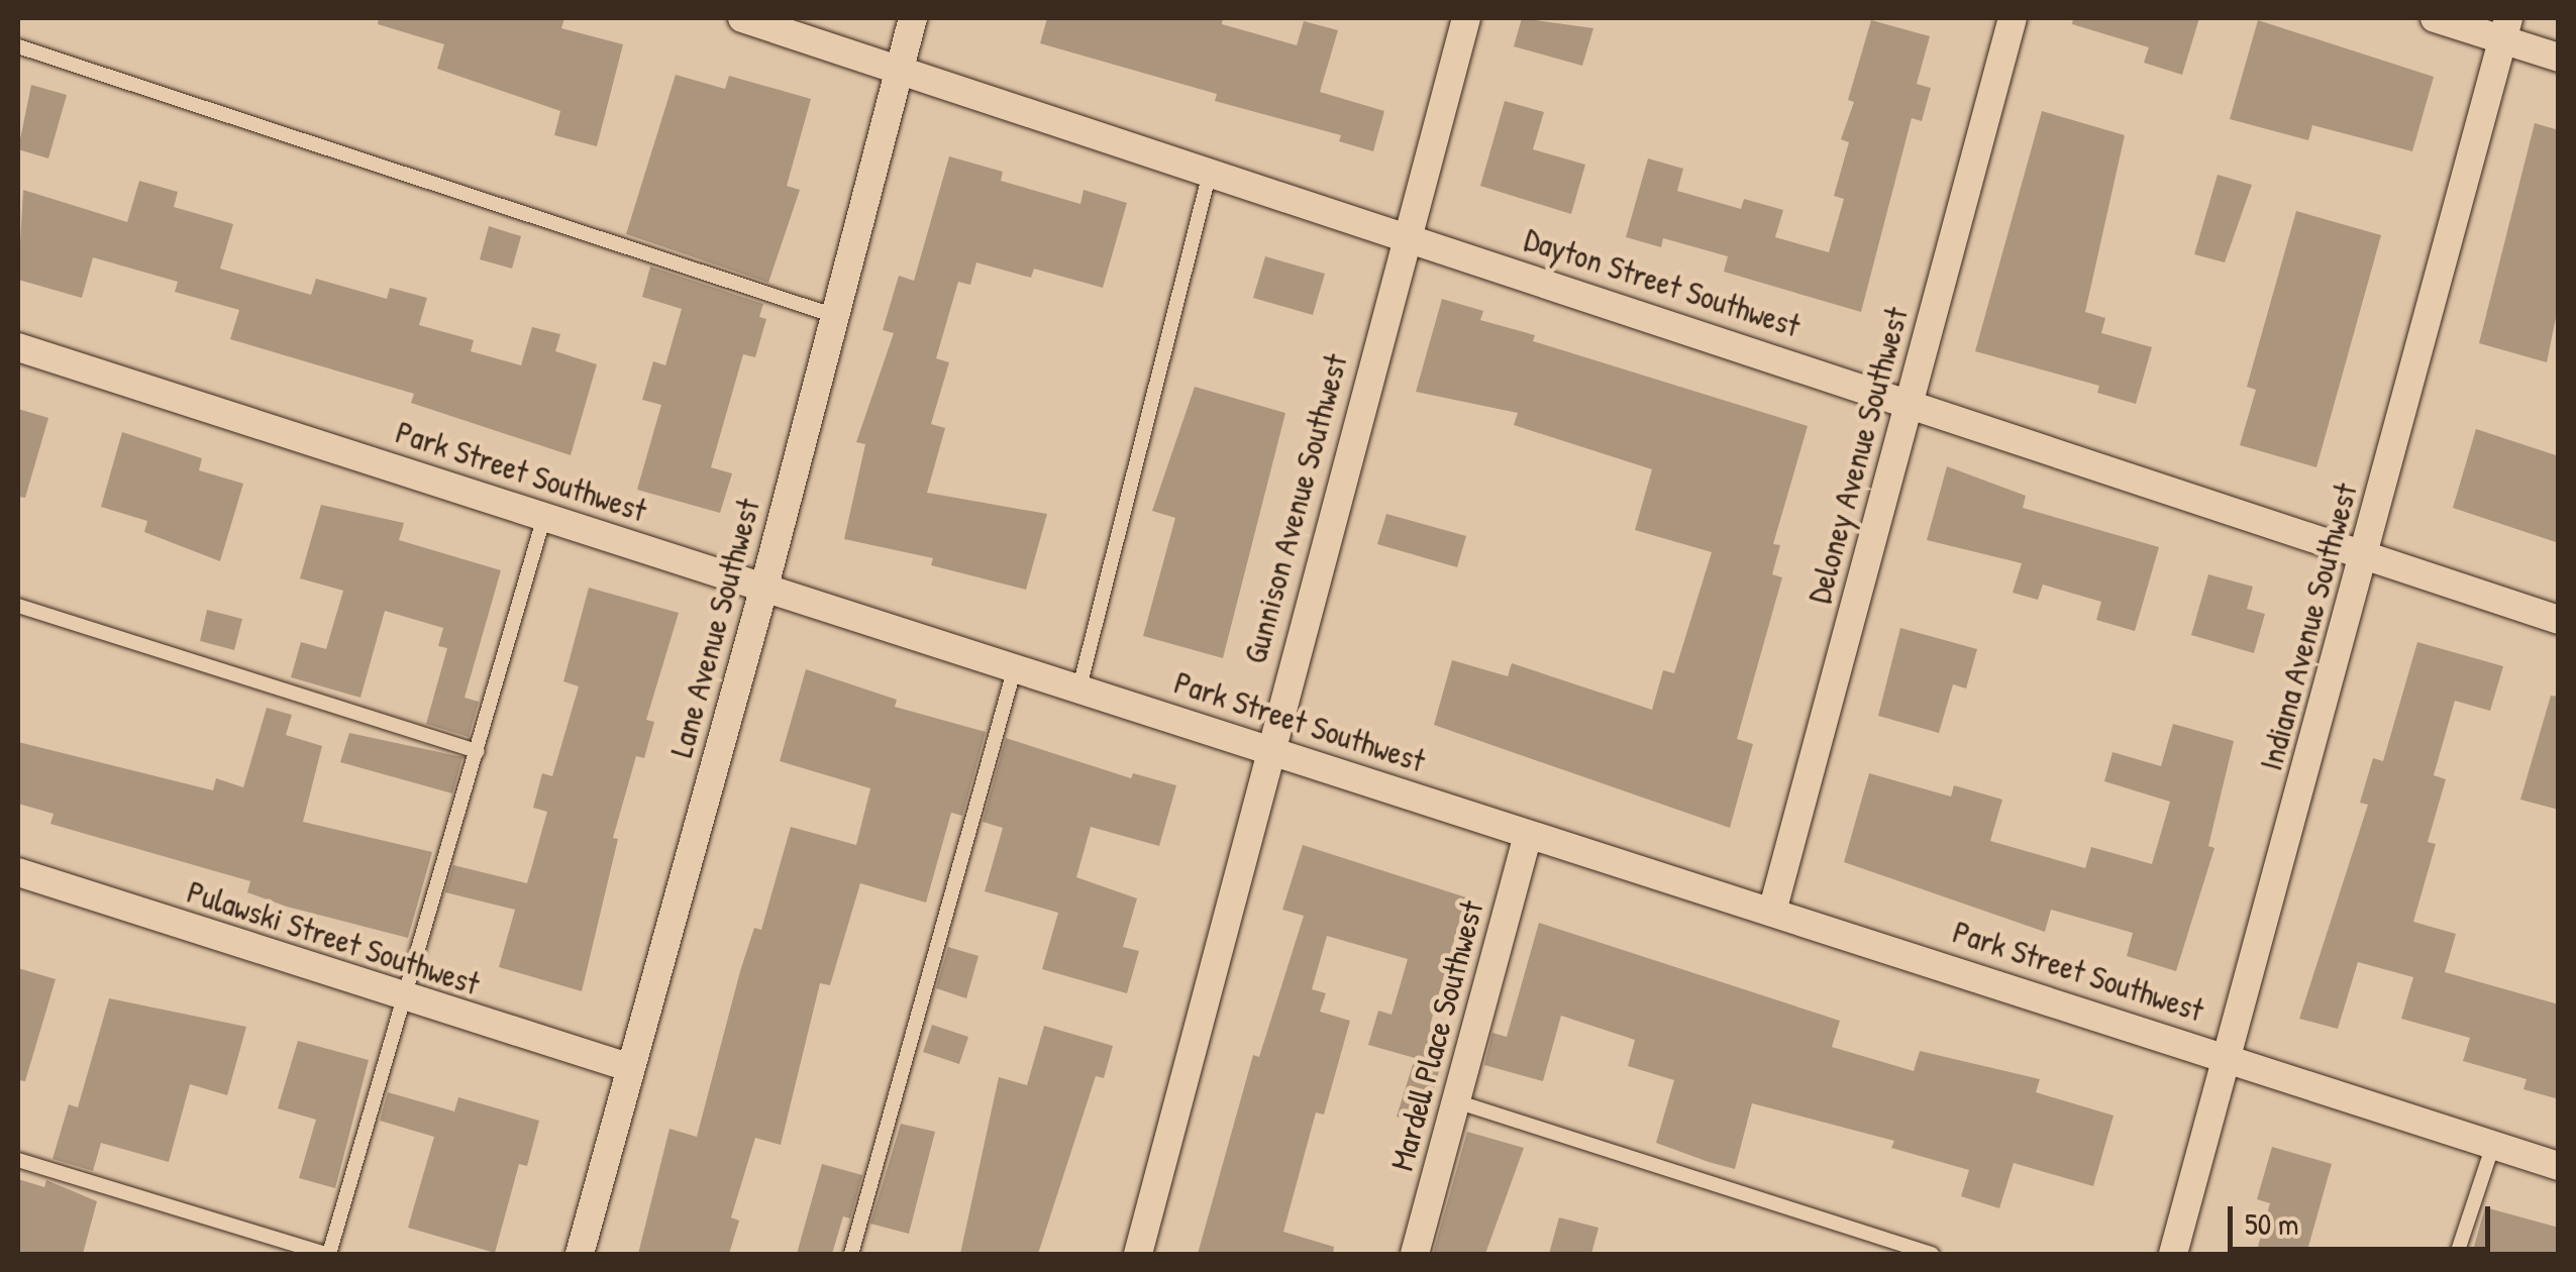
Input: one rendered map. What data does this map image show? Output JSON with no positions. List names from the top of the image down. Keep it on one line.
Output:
{"streets":{"street":["Dayton Street Southwest","Deloney Avenue Southwest","Park Street Southwest","Gunnison Avenue Southwest","Indiana Avenue Southwest","Lane Avenue Southwest","Pulawski Street Southwest","Mardell Place Southwest"]},"crossings":[["Dayton Street Southwest","Deloney Avenue Southwest"],["Dayton Street Southwest","Gunnison Avenue Southwest"],["Dayton Street Southwest","Indiana Avenue Southwest"],["Dayton Street Southwest","Lane Avenue Southwest"],["Deloney Avenue Southwest","Park Street Southwest"],["Park Street Southwest","Gunnison Avenue Southwest"],["Park Street Southwest","Indiana Avenue Southwest"],["Park Street Southwest","Lane Avenue Southwest"],["Park Street Southwest","Mardell Place Southwest"],["Lane Avenue Southwest","Pulawski Street Southwest"]],"scale_bar":"50 m"}
